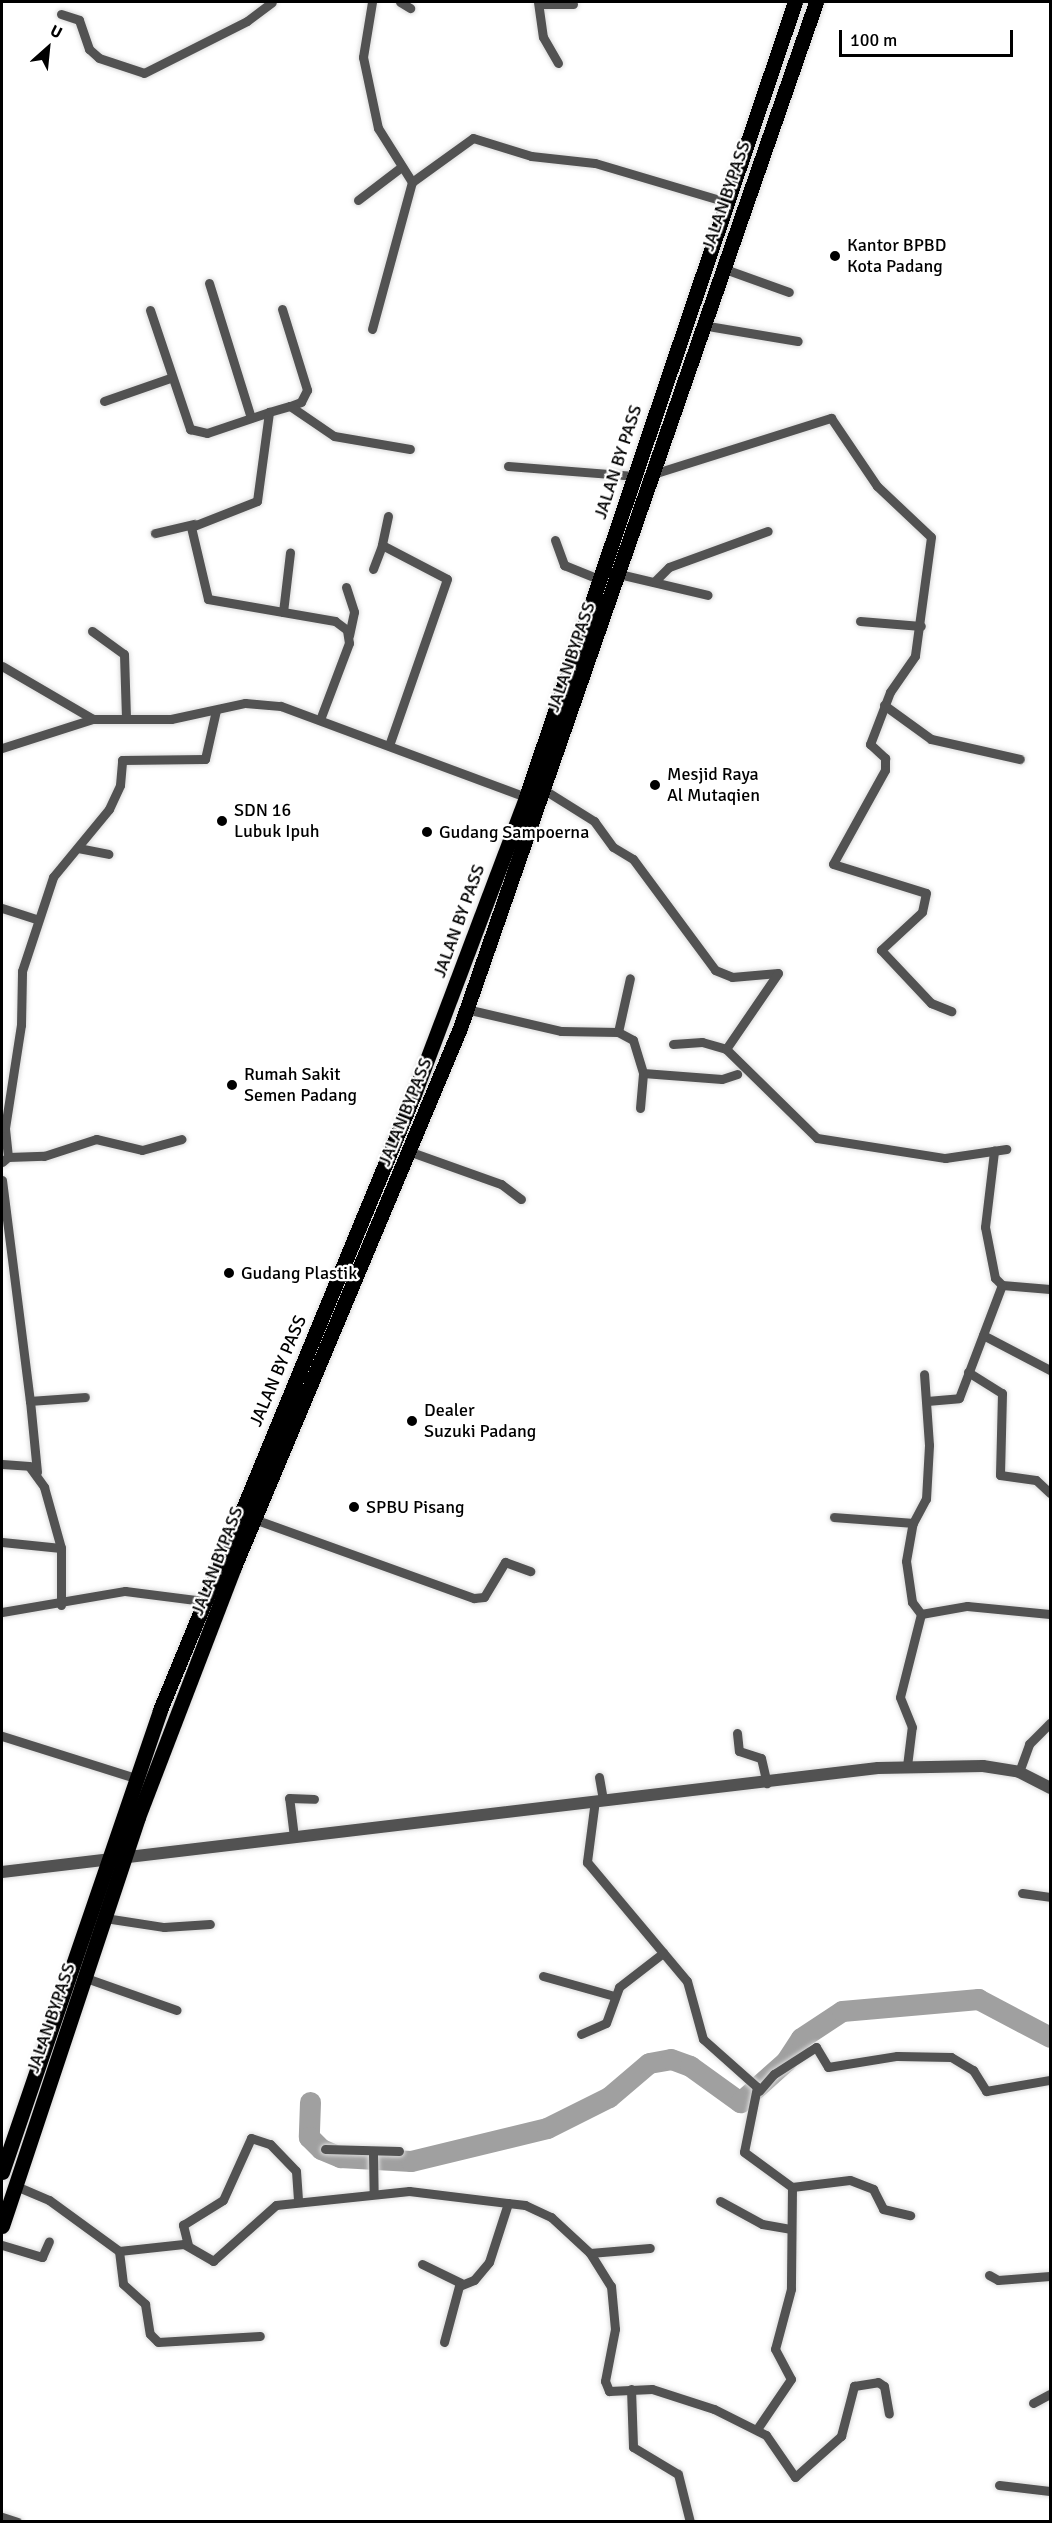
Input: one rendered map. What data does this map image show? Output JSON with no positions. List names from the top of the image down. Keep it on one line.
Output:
{"streets":{"highway":["JALAN BYPASS","JALAN BY PASS"]},"crossings":[["JALAN BYPASS","JALAN BY PASS"]],"places":["Kantor BPBD Kota Padang","Mesjid Raya Al Mutaqien","SDN 16 Lubuk Ipuh","Gudang Sampoerna","Rumah Sakit Semen Padang","Gudang Plastik","Dealer Suzuki Padang","SPBU Pisang"],"scale_bar":"100 m","north":"top right"}
